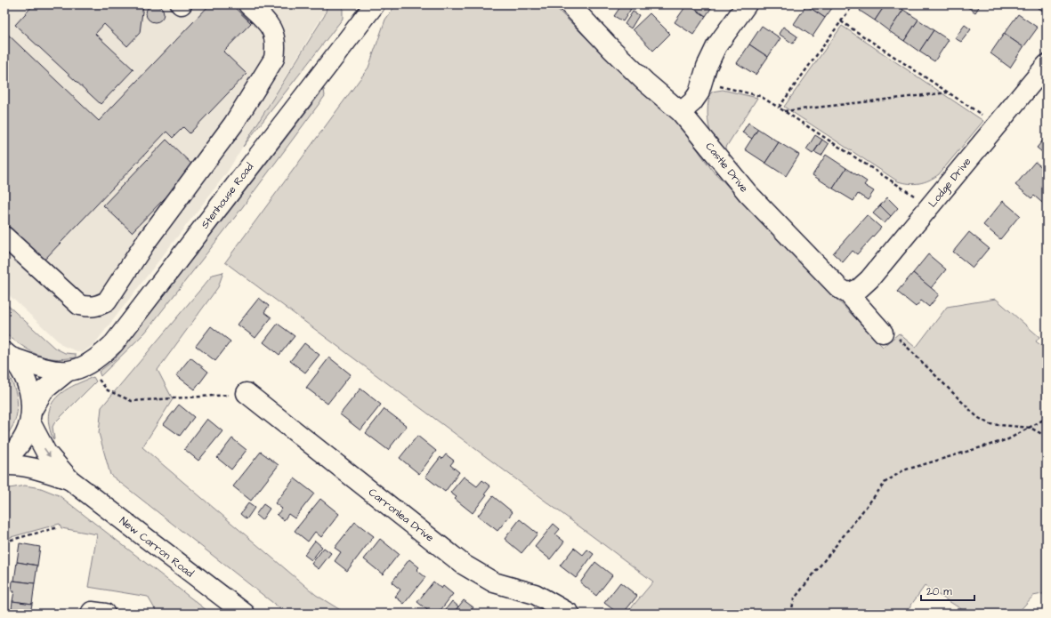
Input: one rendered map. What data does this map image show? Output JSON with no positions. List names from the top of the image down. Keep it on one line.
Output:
{"streets":{"street":["Castle Drive","Lodge Drive","Stenhouse Road","Carronlea Drive","New Carron Road"]},"crossings":[["Castle Drive","Lodge Drive"],["Stenhouse Road","New Carron Road"]],"scale_bar":"20 m"}
